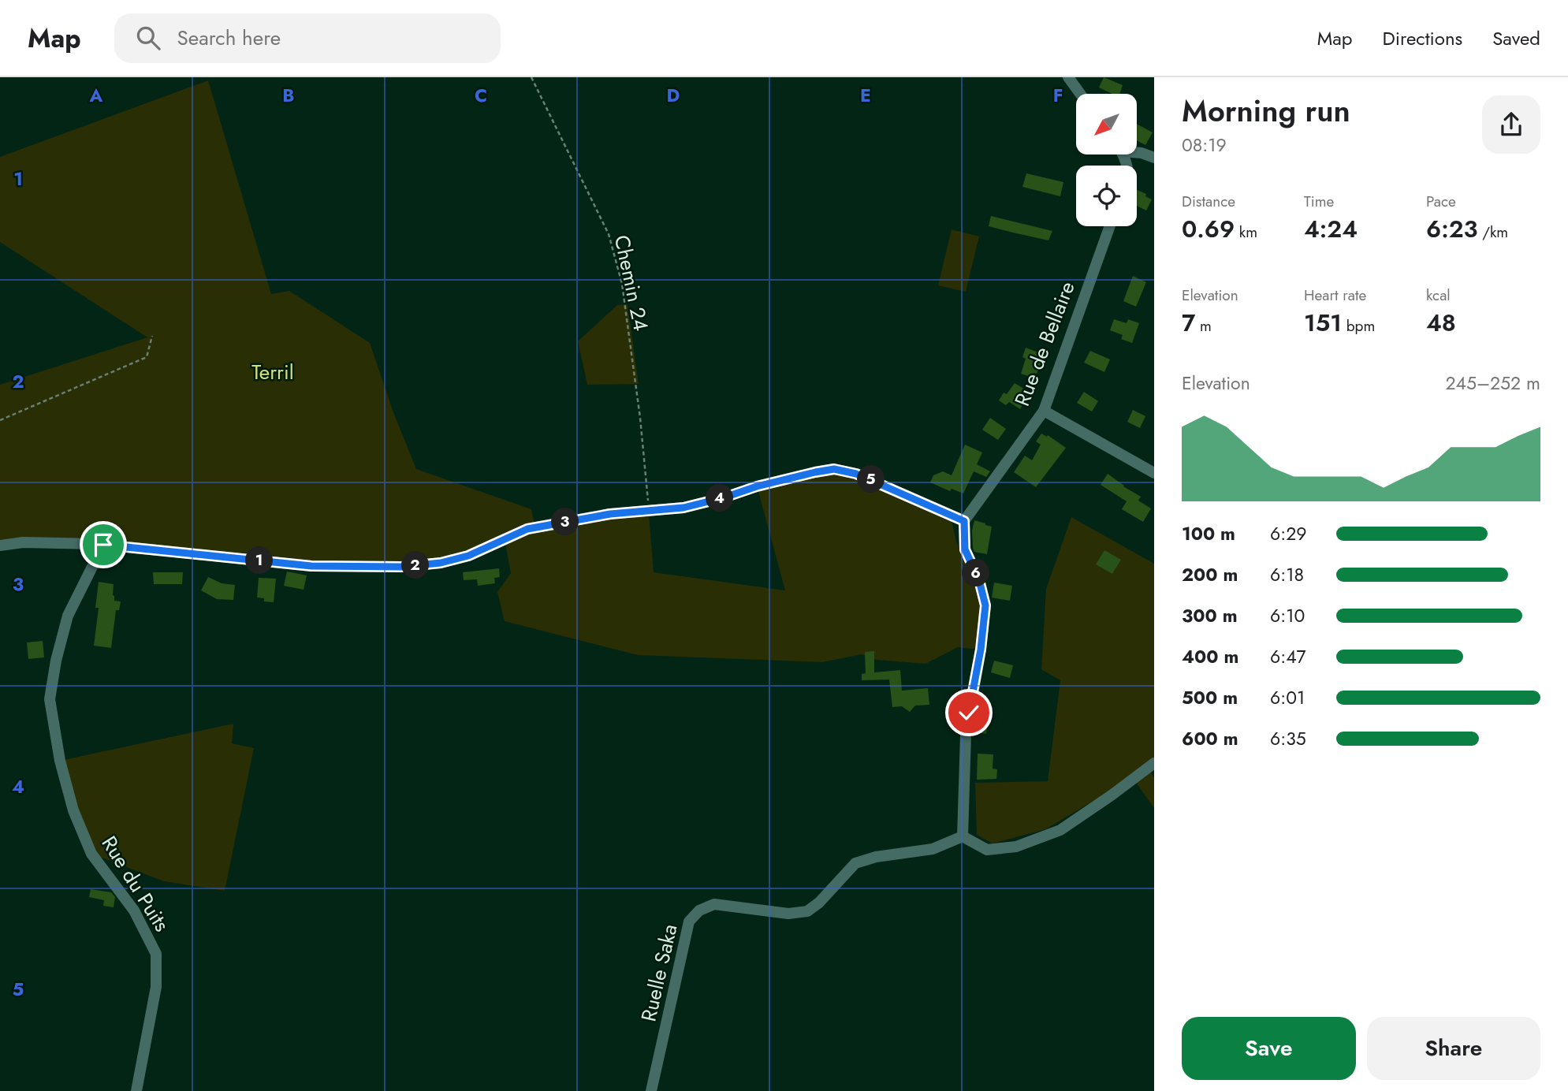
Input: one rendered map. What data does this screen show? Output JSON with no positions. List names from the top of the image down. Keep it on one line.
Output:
{"streets":{"street":["Rue de Bellaire","Rue du Puits","Ruelle Saka"],"path":["Chemin 24"]},"parks":["Terril"],"north":"bottom left","page":{"header":"Map","search":"Search here","nav":["Map","Directions","Saved"],"heading":["Morning run","08:19"],"stats":[["Distance","0.69 km"],["Time","4:24"],["Pace","6:23 /km"],["Elevation","7 m"],["Heart rate","151 bpm"],["kcal","48"]],"chart":["Elevation","245–252 m"],"pins":["5","4","3","1","2","6"],"list":[{"name":"100 m","note":"6:29"},{"name":"200 m","note":"6:18"},{"name":"300 m","note":"6:10"},{"name":"400 m","note":"6:47"},{"name":"500 m","note":"6:01"},{"name":"600 m","note":"6:35"}],"buttons":["Save","Share"]},"grid":{"columns":["A","B","C","D","E","F"],"rows":["1","2","3","4","5"]}}
